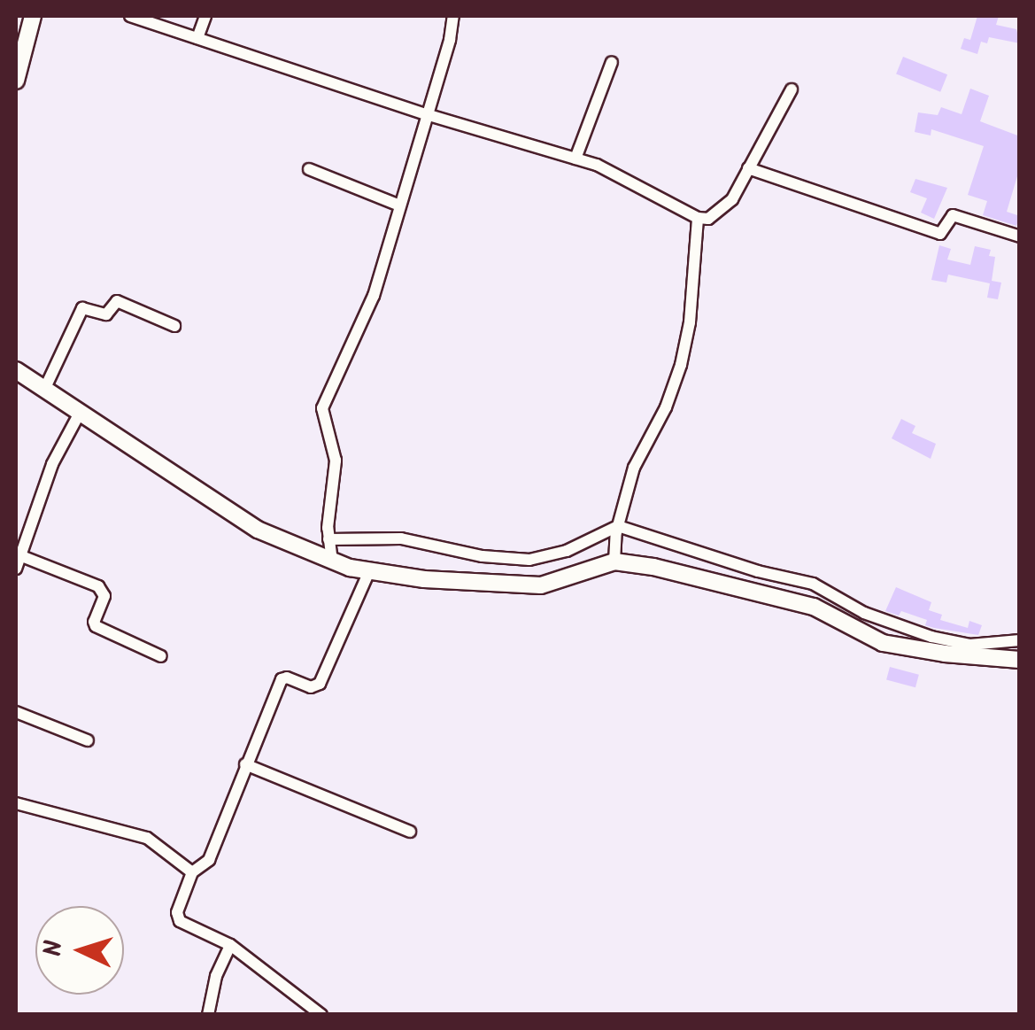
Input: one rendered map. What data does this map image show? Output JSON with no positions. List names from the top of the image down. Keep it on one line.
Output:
{"north":"left"}
